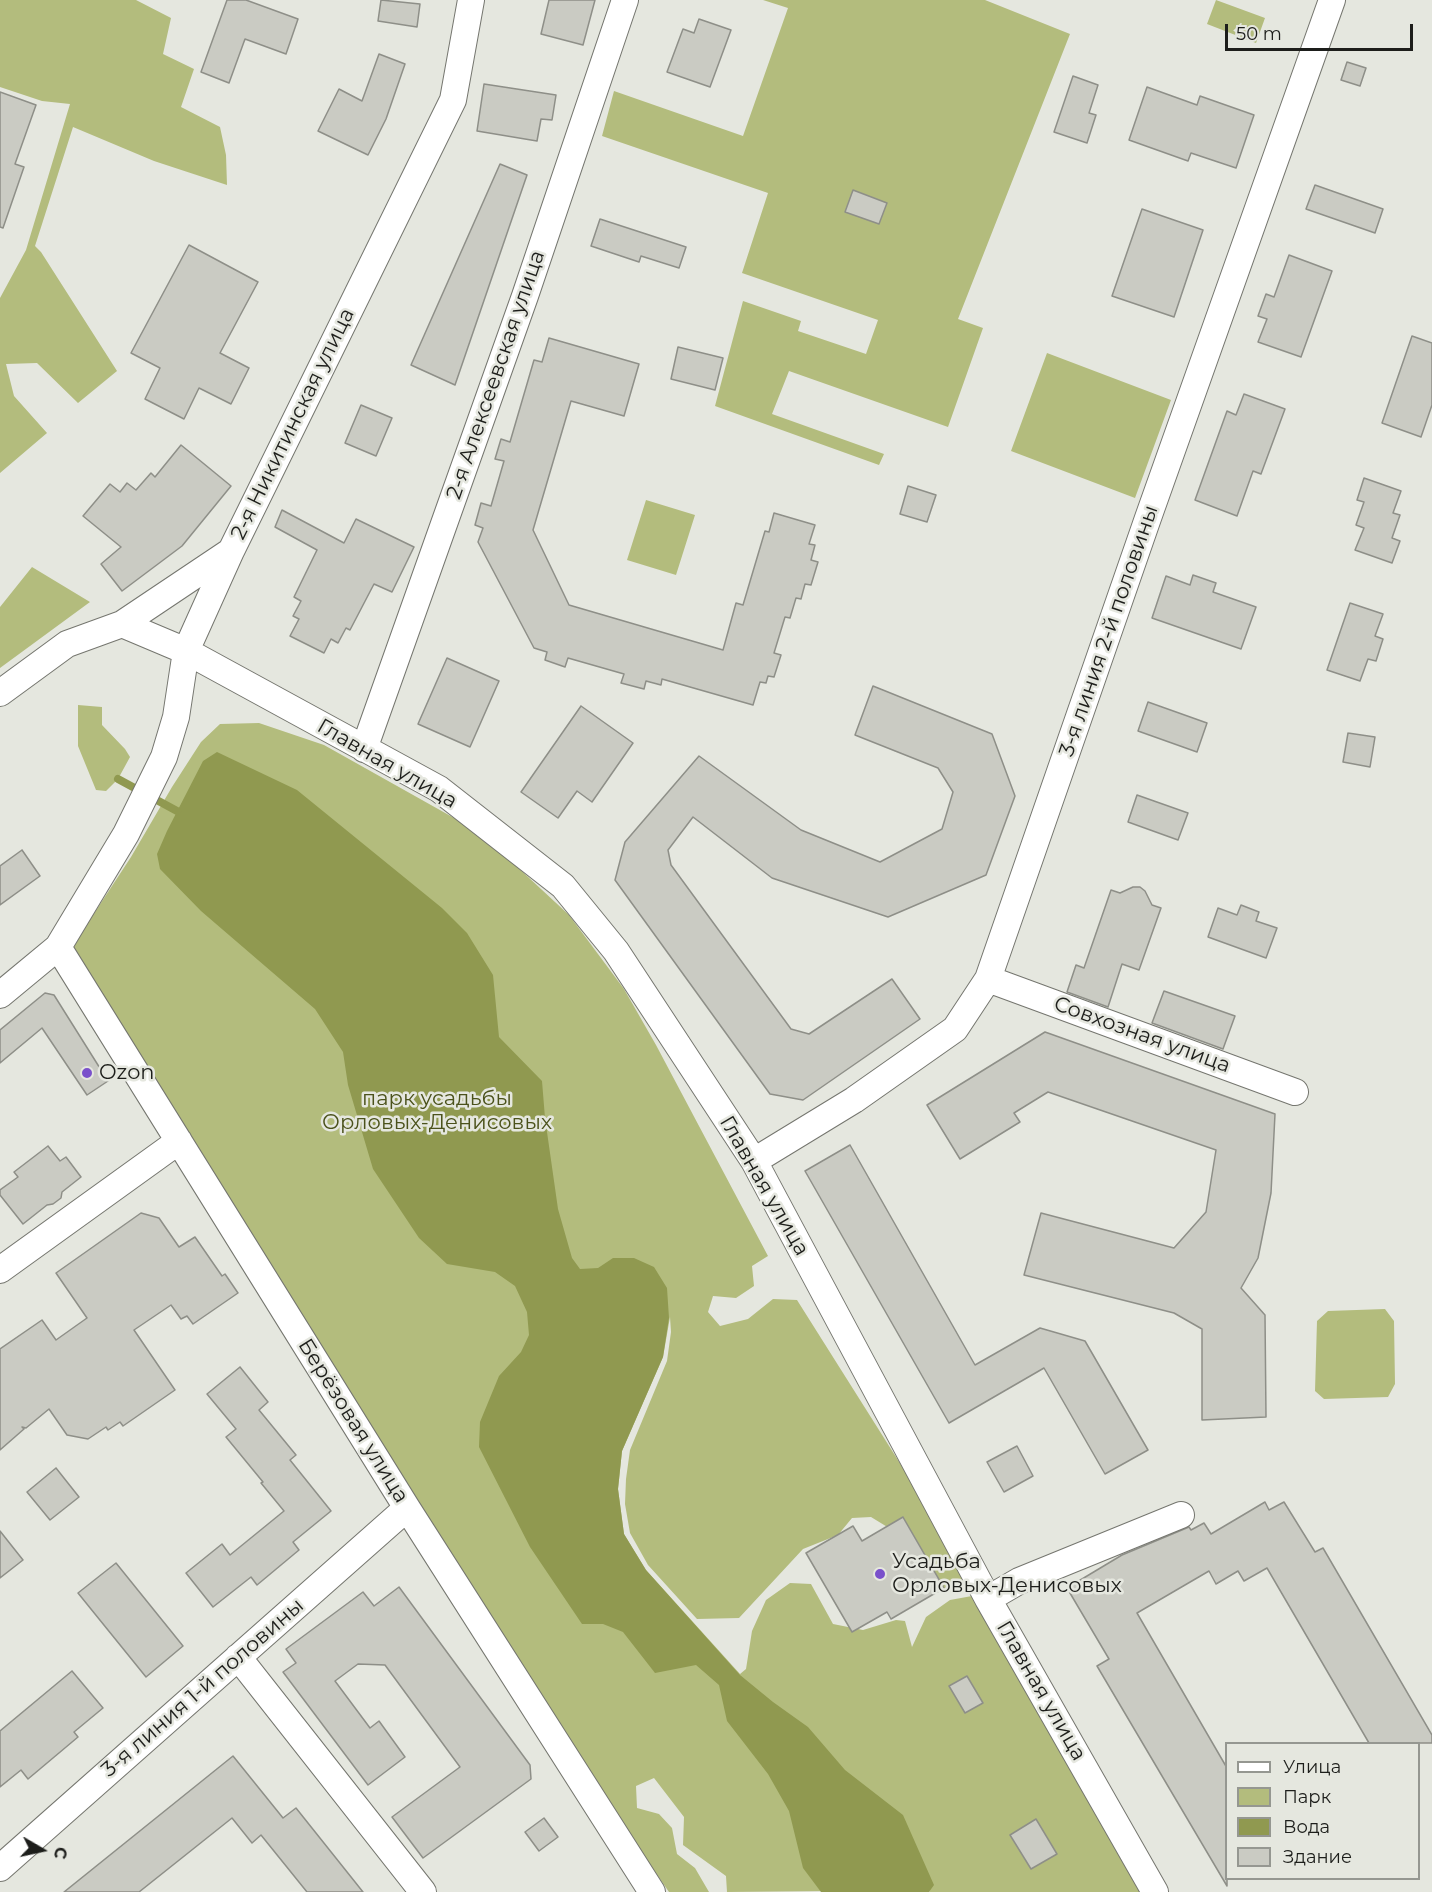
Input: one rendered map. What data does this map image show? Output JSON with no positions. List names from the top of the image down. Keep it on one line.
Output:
{"streets":{"street":["2-я Алексеевская улица","2-я Никитинская улица","3-я линия 2-й половины","Главная улица","Совхозная улица","Берёзовая улица","3-я линия 1-й половины"]},"crossings":[["2-я Алексеевская улица","Главная улица"],["2-я Никитинская улица","Главная улица"],["2-я Никитинская улица","Берёзовая улица"],["3-я линия 2-й половины","Главная улица"],["3-я линия 2-й половины","Совхозная улица"],["Берёзовая улица","3-я линия 1-й половины"]],"parks":["парк усадьбы Орловых-Денисовых"],"places":["Ozon","Усадьба Орловых-Денисовых"],"legend":["Улица","Парк","Вода","Здание"],"scale_bar":"50 m","north":"right"}
